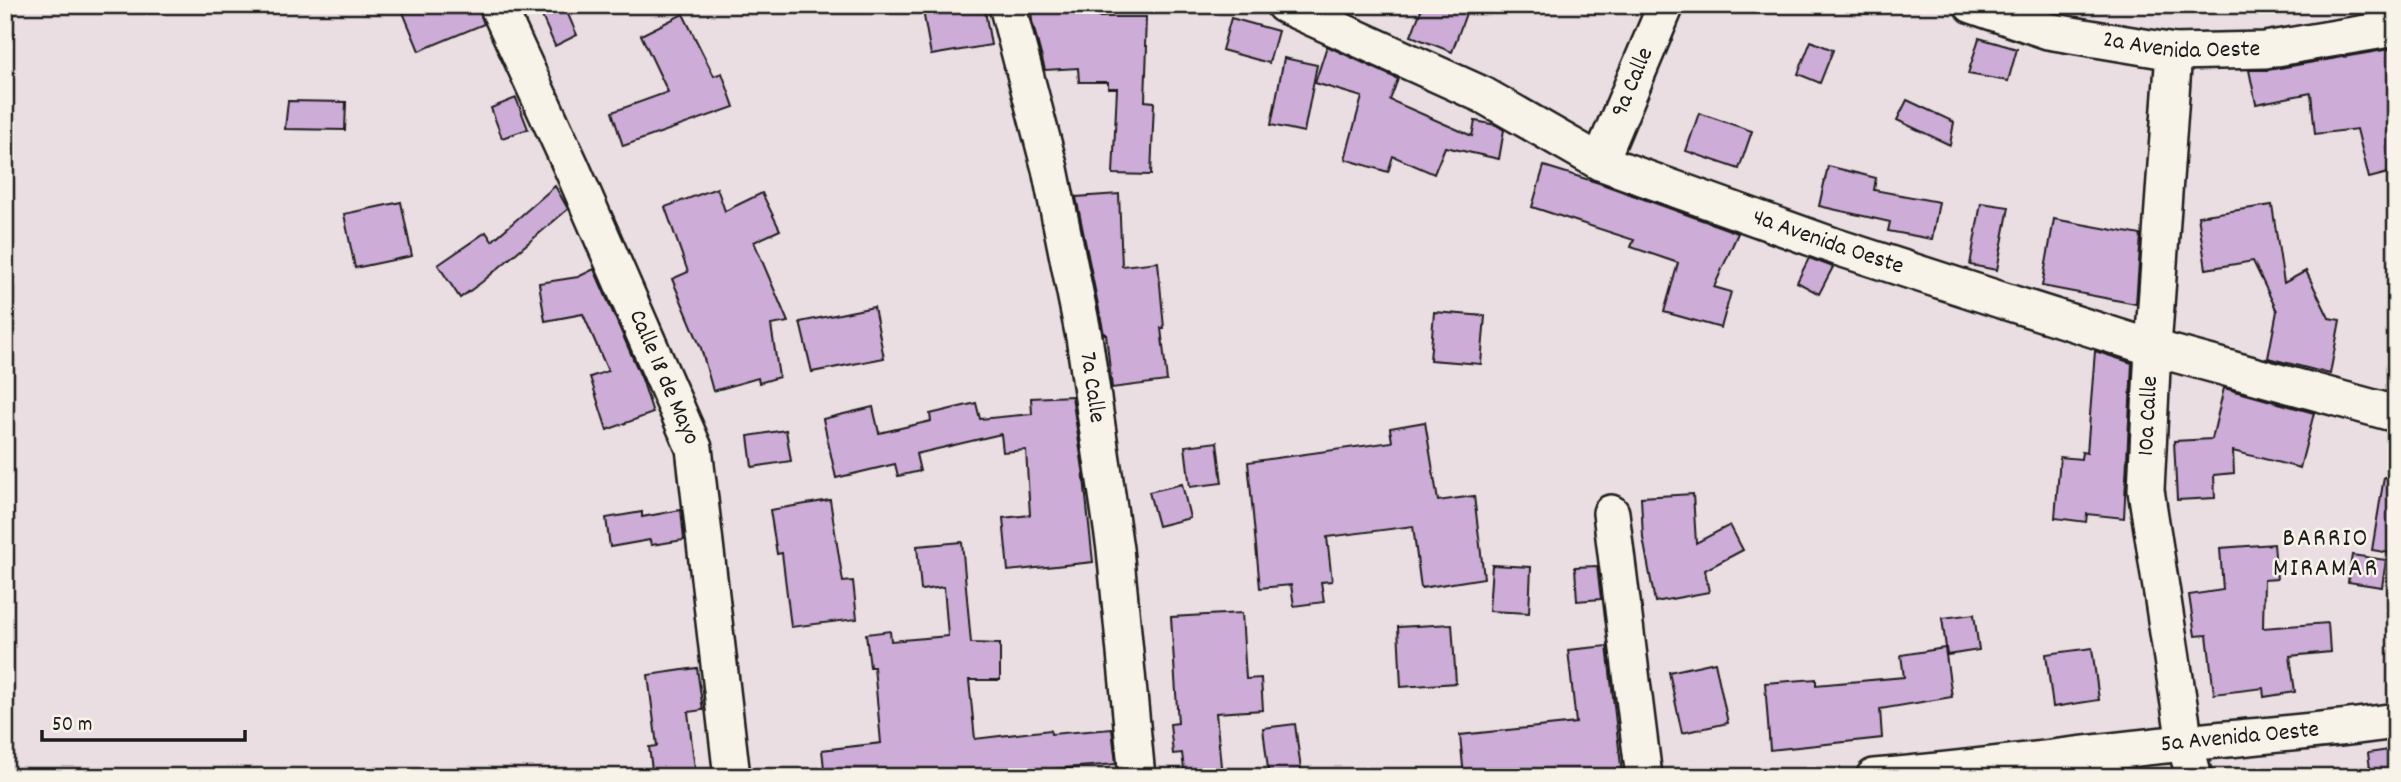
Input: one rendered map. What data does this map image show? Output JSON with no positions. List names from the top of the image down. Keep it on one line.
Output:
{"streets":{"street":["2a Avenida Oeste","9a Calle","4a Avenida Oeste","Calle 18 de Mayo","7a Calle","10a Calle","5a Avenida Oeste"]},"crossings":[["2a Avenida Oeste","10a Calle"],["9a Calle","4a Avenida Oeste"],["4a Avenida Oeste","10a Calle"],["10a Calle","5a Avenida Oeste"]],"districts":["BARRIO MIRAMAR"],"scale_bar":"50 m"}
